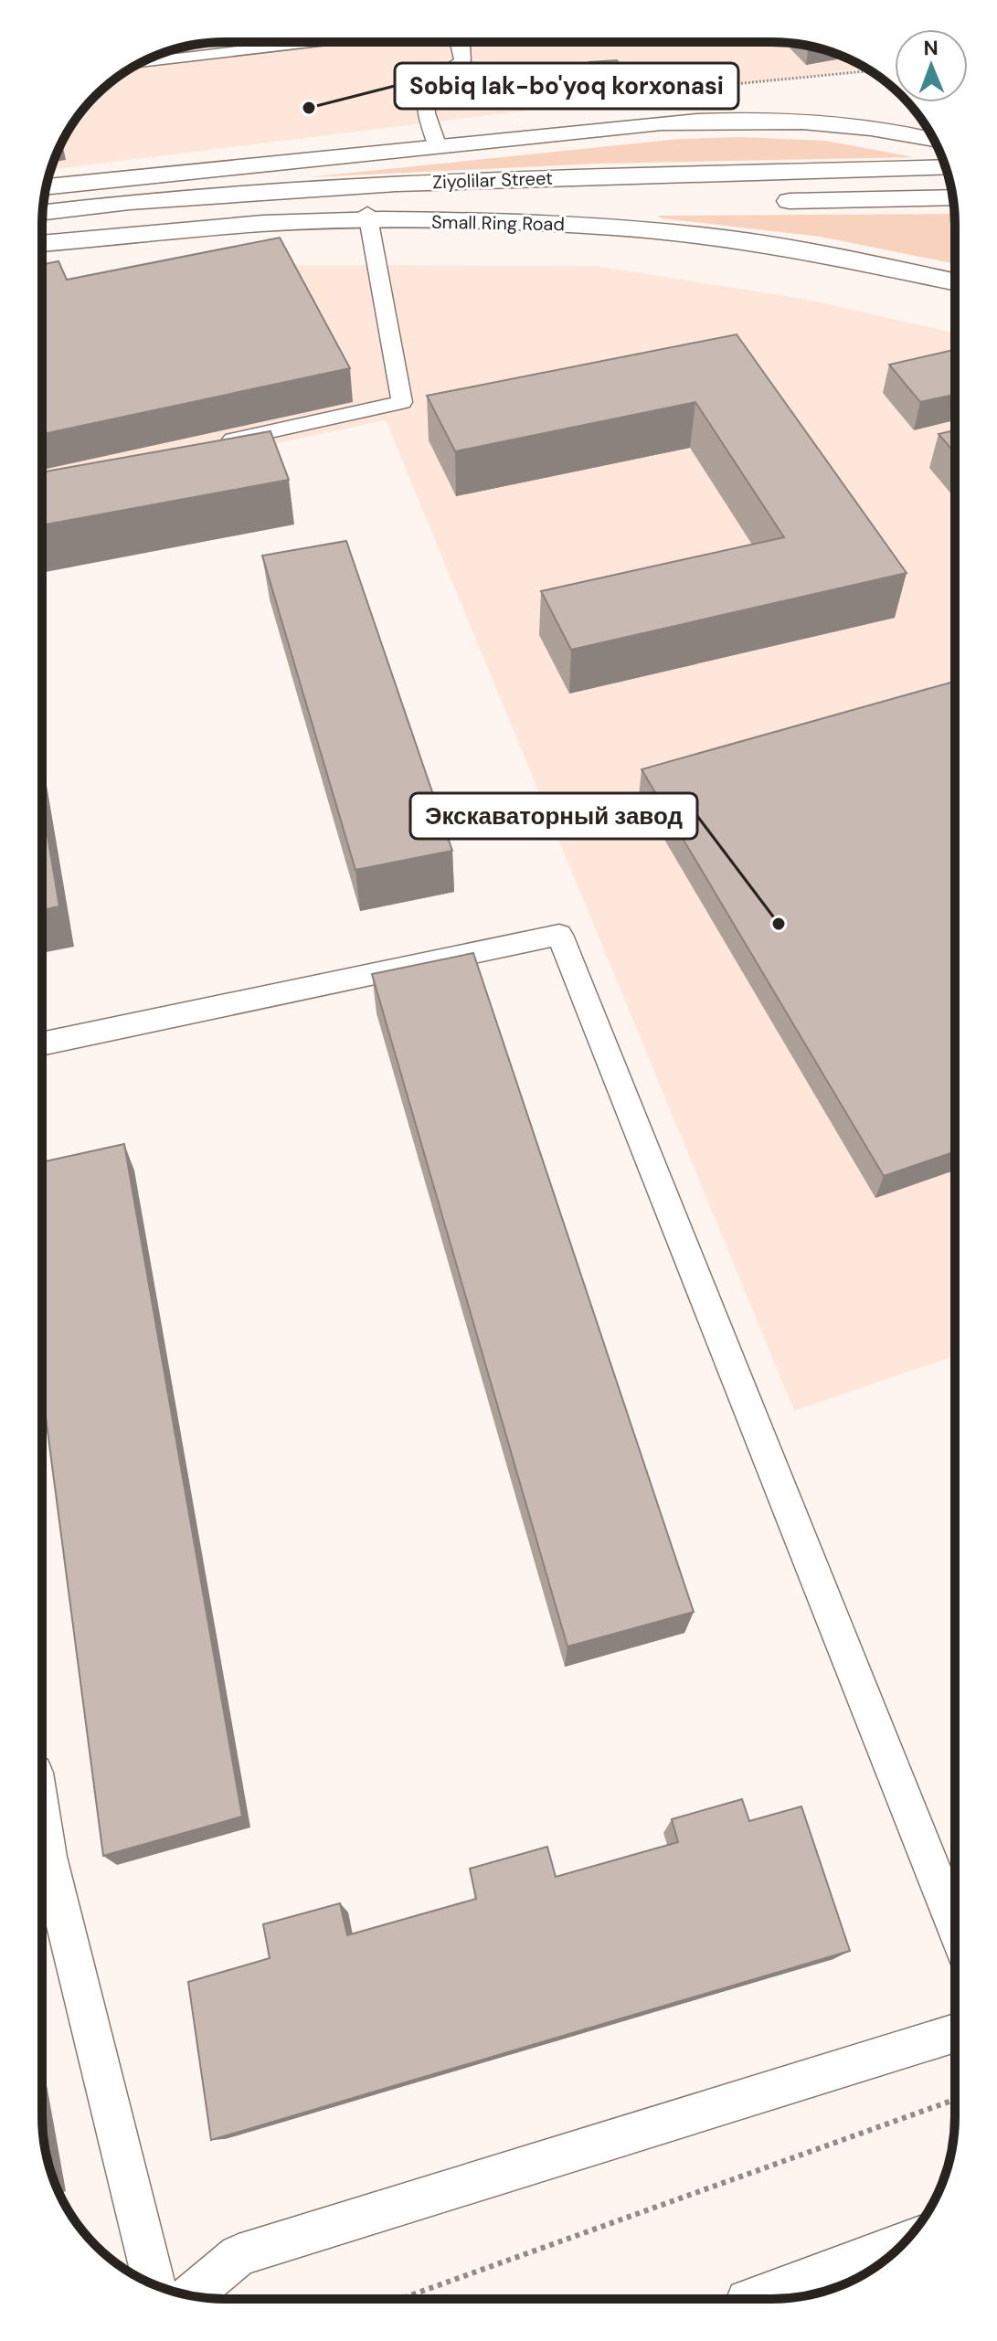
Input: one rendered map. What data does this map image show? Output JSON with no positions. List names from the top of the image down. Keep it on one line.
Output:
{"streets":{"main road":["Ziyolilar Street","Small Ring Road"]},"crossings":[["Ziyolilar Street","Small Ring Road"]],"places":["Sobiq lak-bo'yoq korxonasi","Экскаваторный завод"],"north":"top"}
